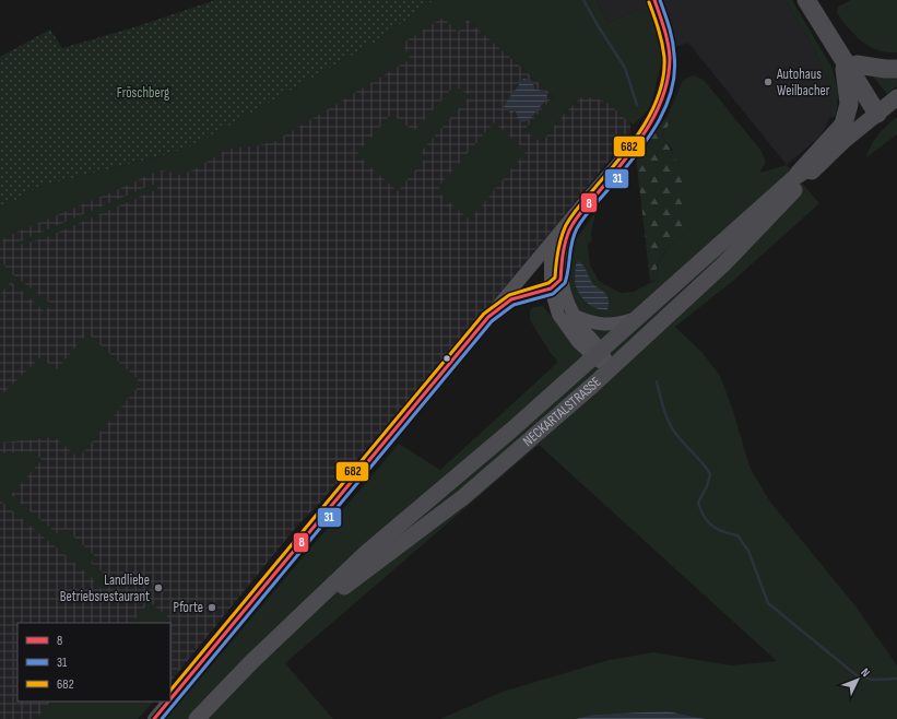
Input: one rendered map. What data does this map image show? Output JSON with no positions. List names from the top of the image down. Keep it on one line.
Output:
{"streets":{"main road":["NECKARTALSTRASSE"]},"parks":["Fröschberg"],"places":["Autohaus Weilbacher","Landliebe Betriebsrestaurant","Pforte"],"lines":["transit line 8","transit line 31","transit line 682"],"legend":["8","31","682"],"north":"top right"}
